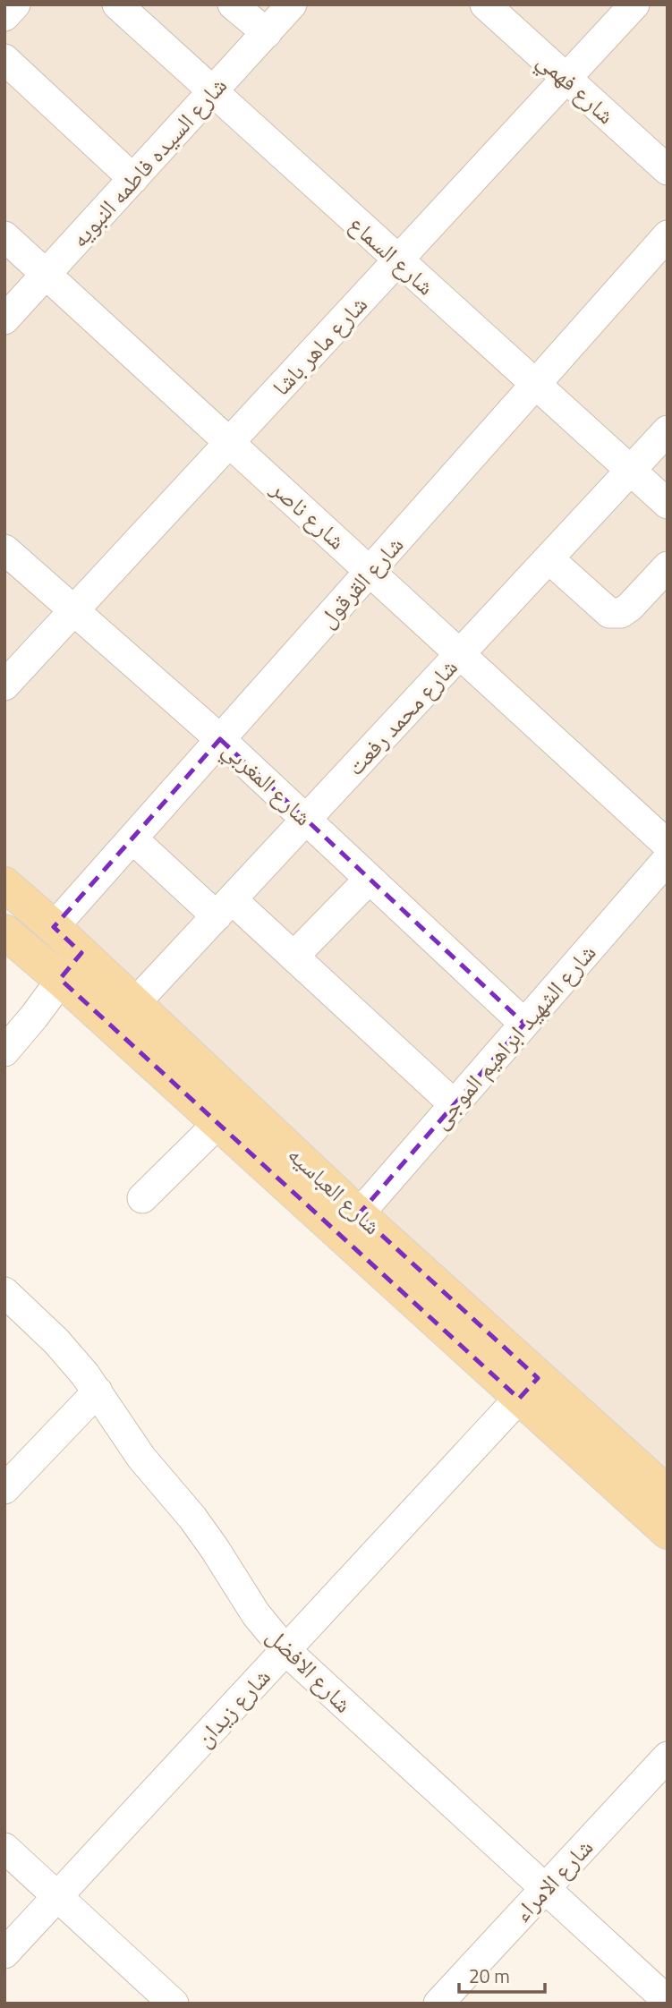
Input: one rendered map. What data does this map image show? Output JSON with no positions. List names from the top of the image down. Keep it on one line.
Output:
{"streets":{"main road":["شارع العباسيه"],"street":["شارع فهمي","شارع السيده فاطمه النبويه","شارع السماع","شارع ماهر باشا","شارع ناصر","شارع القرقول","شارع محمد رفعت","شارع المغربي","شارع الشهيد ابراهيم الموجى","شارع الافضل","شارع زيدان","شارع الامراء"]},"crossings":[["شارع فهمي","شارع ماهر باشا"],["شارع السيده فاطمه النبويه","شارع السماع"],["شارع السيده فاطمه النبويه","شارع ناصر"],["شارع السماع","شارع ماهر باشا"],["شارع السماع","شارع القرقول"],["شارع السماع","شارع محمد رفعت"],["شارع ماهر باشا","شارع ناصر"],["شارع ماهر باشا","شارع المغربي"],["شارع ناصر","شارع القرقول"],["شارع ناصر","شارع محمد رفعت"],["شارع القرقول","شارع المغربي"],["شارع القرقول","شارع العباسيه"],["شارع محمد رفعت","شارع المغربي"],["شارع محمد رفعت","شارع العباسيه"],["شارع المغربي","شارع الشهيد ابراهيم الموجى"],["شارع الشهيد ابراهيم الموجى","شارع العباسيه"],["شارع العباسيه","شارع زيدان"],["شارع الافضل","شارع زيدان"],["شارع الافضل","شارع الامراء"]],"scale_bar":"20 m"}
